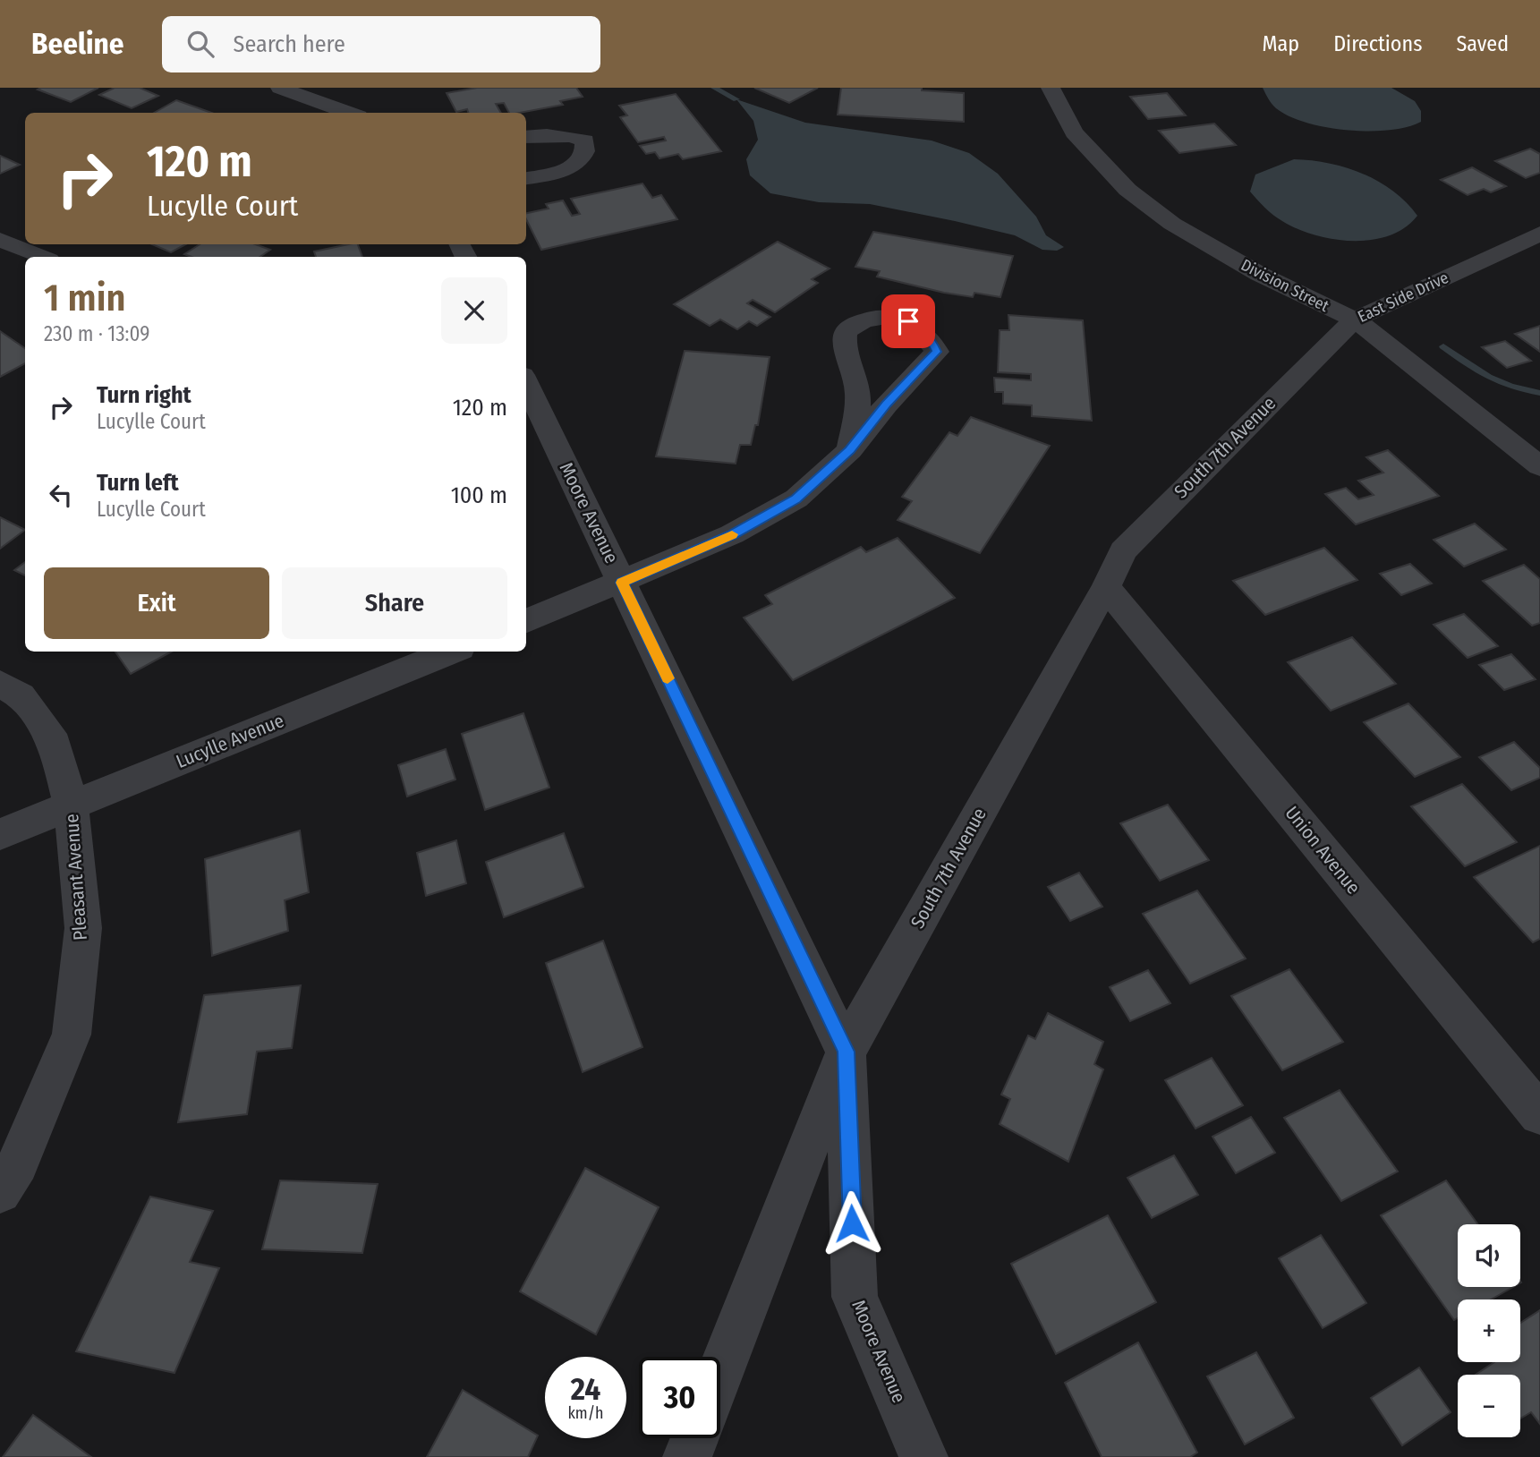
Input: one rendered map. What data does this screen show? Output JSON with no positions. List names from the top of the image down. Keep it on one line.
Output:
{"streets":{"street":["Division Street","East Side Drive","South 7th Avenue","Moore Avenue","Lucylle Avenue","Union Avenue","Pleasant Avenue"]},"crossings":[["Division Street","East Side Drive"],["East Side Drive","South 7th Avenue"],["South 7th Avenue","Moore Avenue"],["South 7th Avenue","Union Avenue"],["Lucylle Avenue","Pleasant Avenue"]],"page":{"header":"Beeline","search":"Search here","nav":["Map","Directions","Saved"],"turn":["120 m","Lucylle Court"],"heading":["1 min","230 m · 13:09"],"list":[{"name":"Turn right","note":"Lucylle Court","value":"120 m"},{"name":"Turn left","note":"Lucylle Court","value":"100 m"}],"buttons":["Exit","Share"],"map_buttons":["+","−"],"speed":"24 km/h","limit":"30"}}
